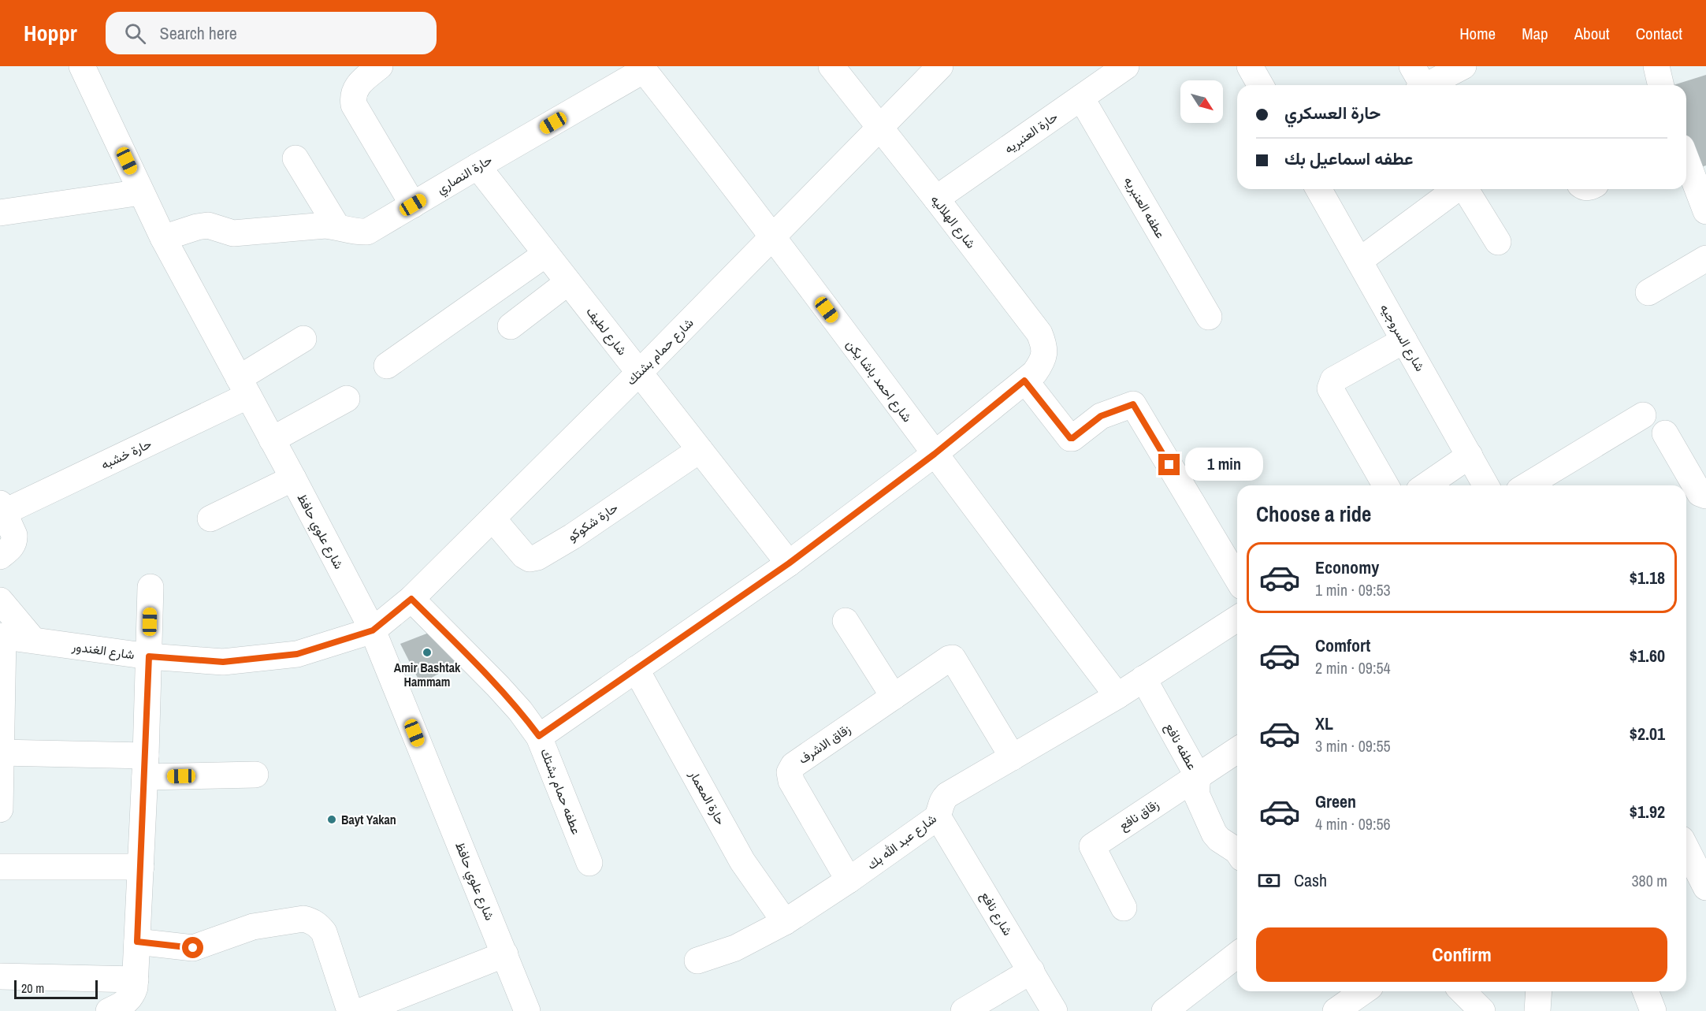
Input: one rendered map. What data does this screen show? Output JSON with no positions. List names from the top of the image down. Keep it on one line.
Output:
{"streets":{"street":["حارة العنبريه","حارة النصاري","عطفه العنبريه","شارع الهلاليه","شارع لطيف","شارع السروجيه","شارع حمام بشتك","شارع احمد باشا يكن","حارة خشبه","حارة شكوكو","شارع علوي حافظ","شارع الغندور","زقاق الاشرف","عطفه نافع","عطفه حمام بشتك","حارة المعمار","زقاق نافع","شارع عبد الله بك","شارع نافع"]},"crossings":[["حارة العنبريه","عطفه العنبريه"],["حارة العنبريه","شارع الهلاليه"],["حارة النصاري","شارع لطيف"],["حارة النصاري","شارع احمد باشا يكن"],["حارة النصاري","شارع علوي حافظ"],["شارع الهلاليه","شارع لطيف"],["شارع الهلاليه","شارع حمام بشتك"],["شارع الهلاليه","شارع احمد باشا يكن"],["شارع الهلاليه","عطفه حمام بشتك"],["شارع الهلاليه","حارة المعمار"],["شارع لطيف","شارع حمام بشتك"],["شارع لطيف","حارة شكوكو"],["شارع حمام بشتك","شارع احمد باشا يكن"],["شارع حمام بشتك","حارة شكوكو"],["شارع حمام بشتك","شارع علوي حافظ"],["شارع حمام بشتك","شارع الغندور"],["شارع حمام بشتك","عطفه حمام بشتك"],["شارع احمد باشا يكن","شارع عبد الله بك"],["حارة خشبه","شارع علوي حافظ"],["شارع علوي حافظ","شارع الغندور"],["زقاق الاشرف","شارع عبد الله بك"],["عطفه نافع","زقاق نافع"],["عطفه نافع","شارع عبد الله بك"],["حارة المعمار","شارع عبد الله بك"],["شارع عبد الله بك","شارع نافع"]],"places":["Amir Bashtak Hammam","Bayt Yakan"],"scale_bar":"20 m","north":"bottom right","page":{"header":"Hoppr","search":"Search here","nav":["Home","Map","About","Contact"],"banner":["حارة العسكري","عطفه اسماعيل بك"],"bubble":"1 min","heading":"Choose a ride","list":[{"name":"Economy","note":"1 min · 09:53","value":"$1.18"},{"name":"Comfort","note":"2 min · 09:54","value":"$1.60"},{"name":"XL","note":"3 min · 09:55","value":"$2.01"},{"name":"Green","note":"4 min · 09:56","value":"$1.92"}],"pay":["Cash","380 m"],"buttons":"Confirm","scale":"20 m"}}
